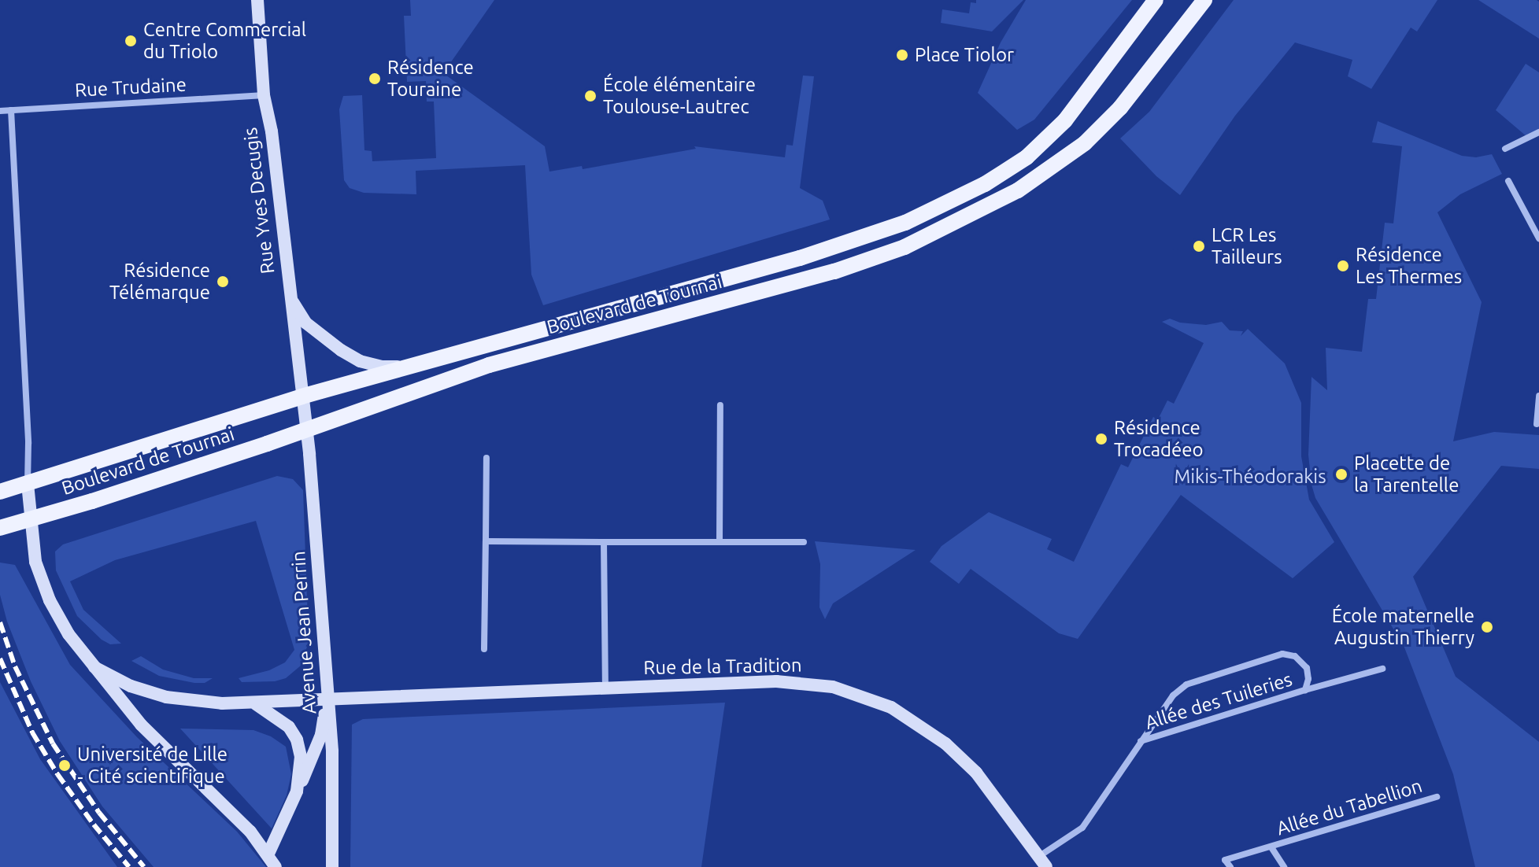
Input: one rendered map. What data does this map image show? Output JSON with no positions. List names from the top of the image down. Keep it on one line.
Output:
{"streets":{"main road":["Boulevard de Tournai"],"street":["Rue Trudaine","Rue Yves Decugis","Avenue Jean Perrin","Rue de la Tradition","Allée des Tuileries","Allée du Tabellion"]},"crossings":[["Rue Trudaine","Rue Yves Decugis"],["Rue Yves Decugis","Boulevard de Tournai"],["Rue Yves Decugis","Avenue Jean Perrin"],["Boulevard de Tournai","Avenue Jean Perrin"],["Avenue Jean Perrin","Rue de la Tradition"],["Rue de la Tradition","Allée des Tuileries"]],"parks":["Mikis-Théodorakis"],"places":["Centre Commercial du Triolo","Place Tiolor","Résidence Touraine","École élémentaire Toulouse-Lautrec","LCR Les Tailleurs","Résidence Les Thermes","Résidence Télémarque","Résidence Trocadéeo","Placette de la Tarentelle","École maternelle Augustin Thierry","Université de Lille ‐ Cité scientifique"]}
